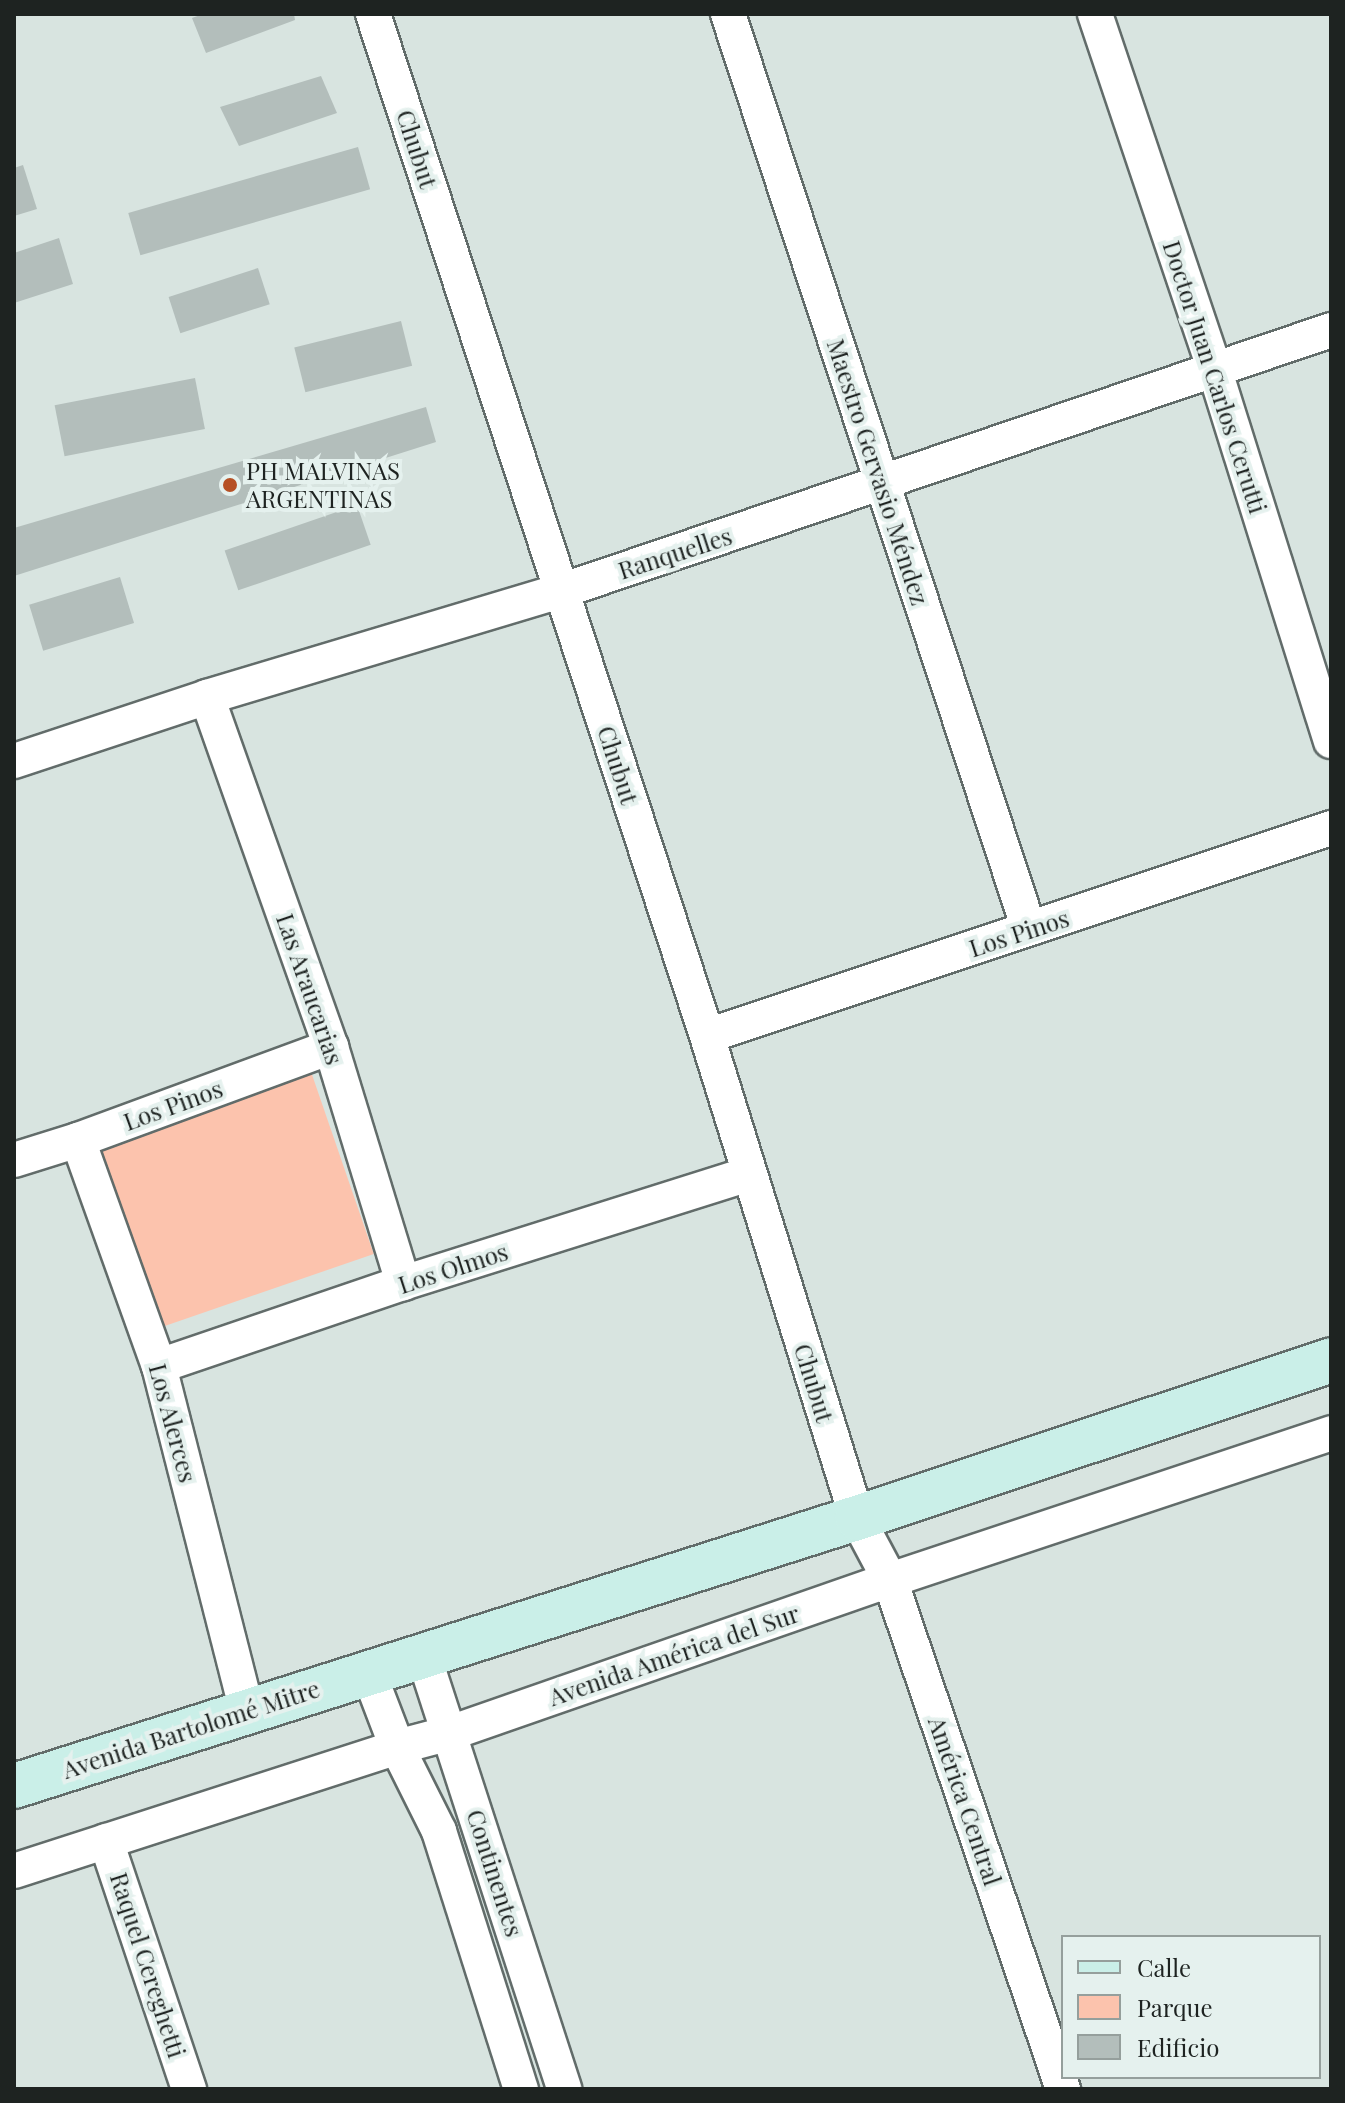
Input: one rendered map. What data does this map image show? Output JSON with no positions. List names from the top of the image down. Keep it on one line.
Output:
{"streets":{"street":["Chubut","Doctor Juan Carlos Cerutti","Maestro Gervasio Méndez","Ranquelles","Los Pinos","Las Araucarias","Los Olmos","Los Alerces","Avenida América del Sur","Avenida Bartolomé Mitre","América Central","Continentes","Raquel Cereghetti"]},"crossings":[["Chubut","Ranquelles"],["Chubut","Los Pinos"],["Chubut","Los Olmos"],["Chubut","América Central"],["Doctor Juan Carlos Cerutti","Ranquelles"],["Maestro Gervasio Méndez","Ranquelles"],["Maestro Gervasio Méndez","Los Pinos"],["Ranquelles","Las Araucarias"],["Los Pinos","Las Araucarias"],["Los Pinos","Los Alerces"],["Las Araucarias","Los Olmos"],["Los Olmos","Los Alerces"],["Los Alerces","Avenida Bartolomé Mitre"],["Avenida América del Sur","América Central"],["Avenida América del Sur","Continentes"],["Avenida América del Sur","Raquel Cereghetti"],["Avenida Bartolomé Mitre","Continentes"]],"places":["PH MALVINAS ARGENTINAS"],"legend":["Calle","Parque","Edificio"]}
